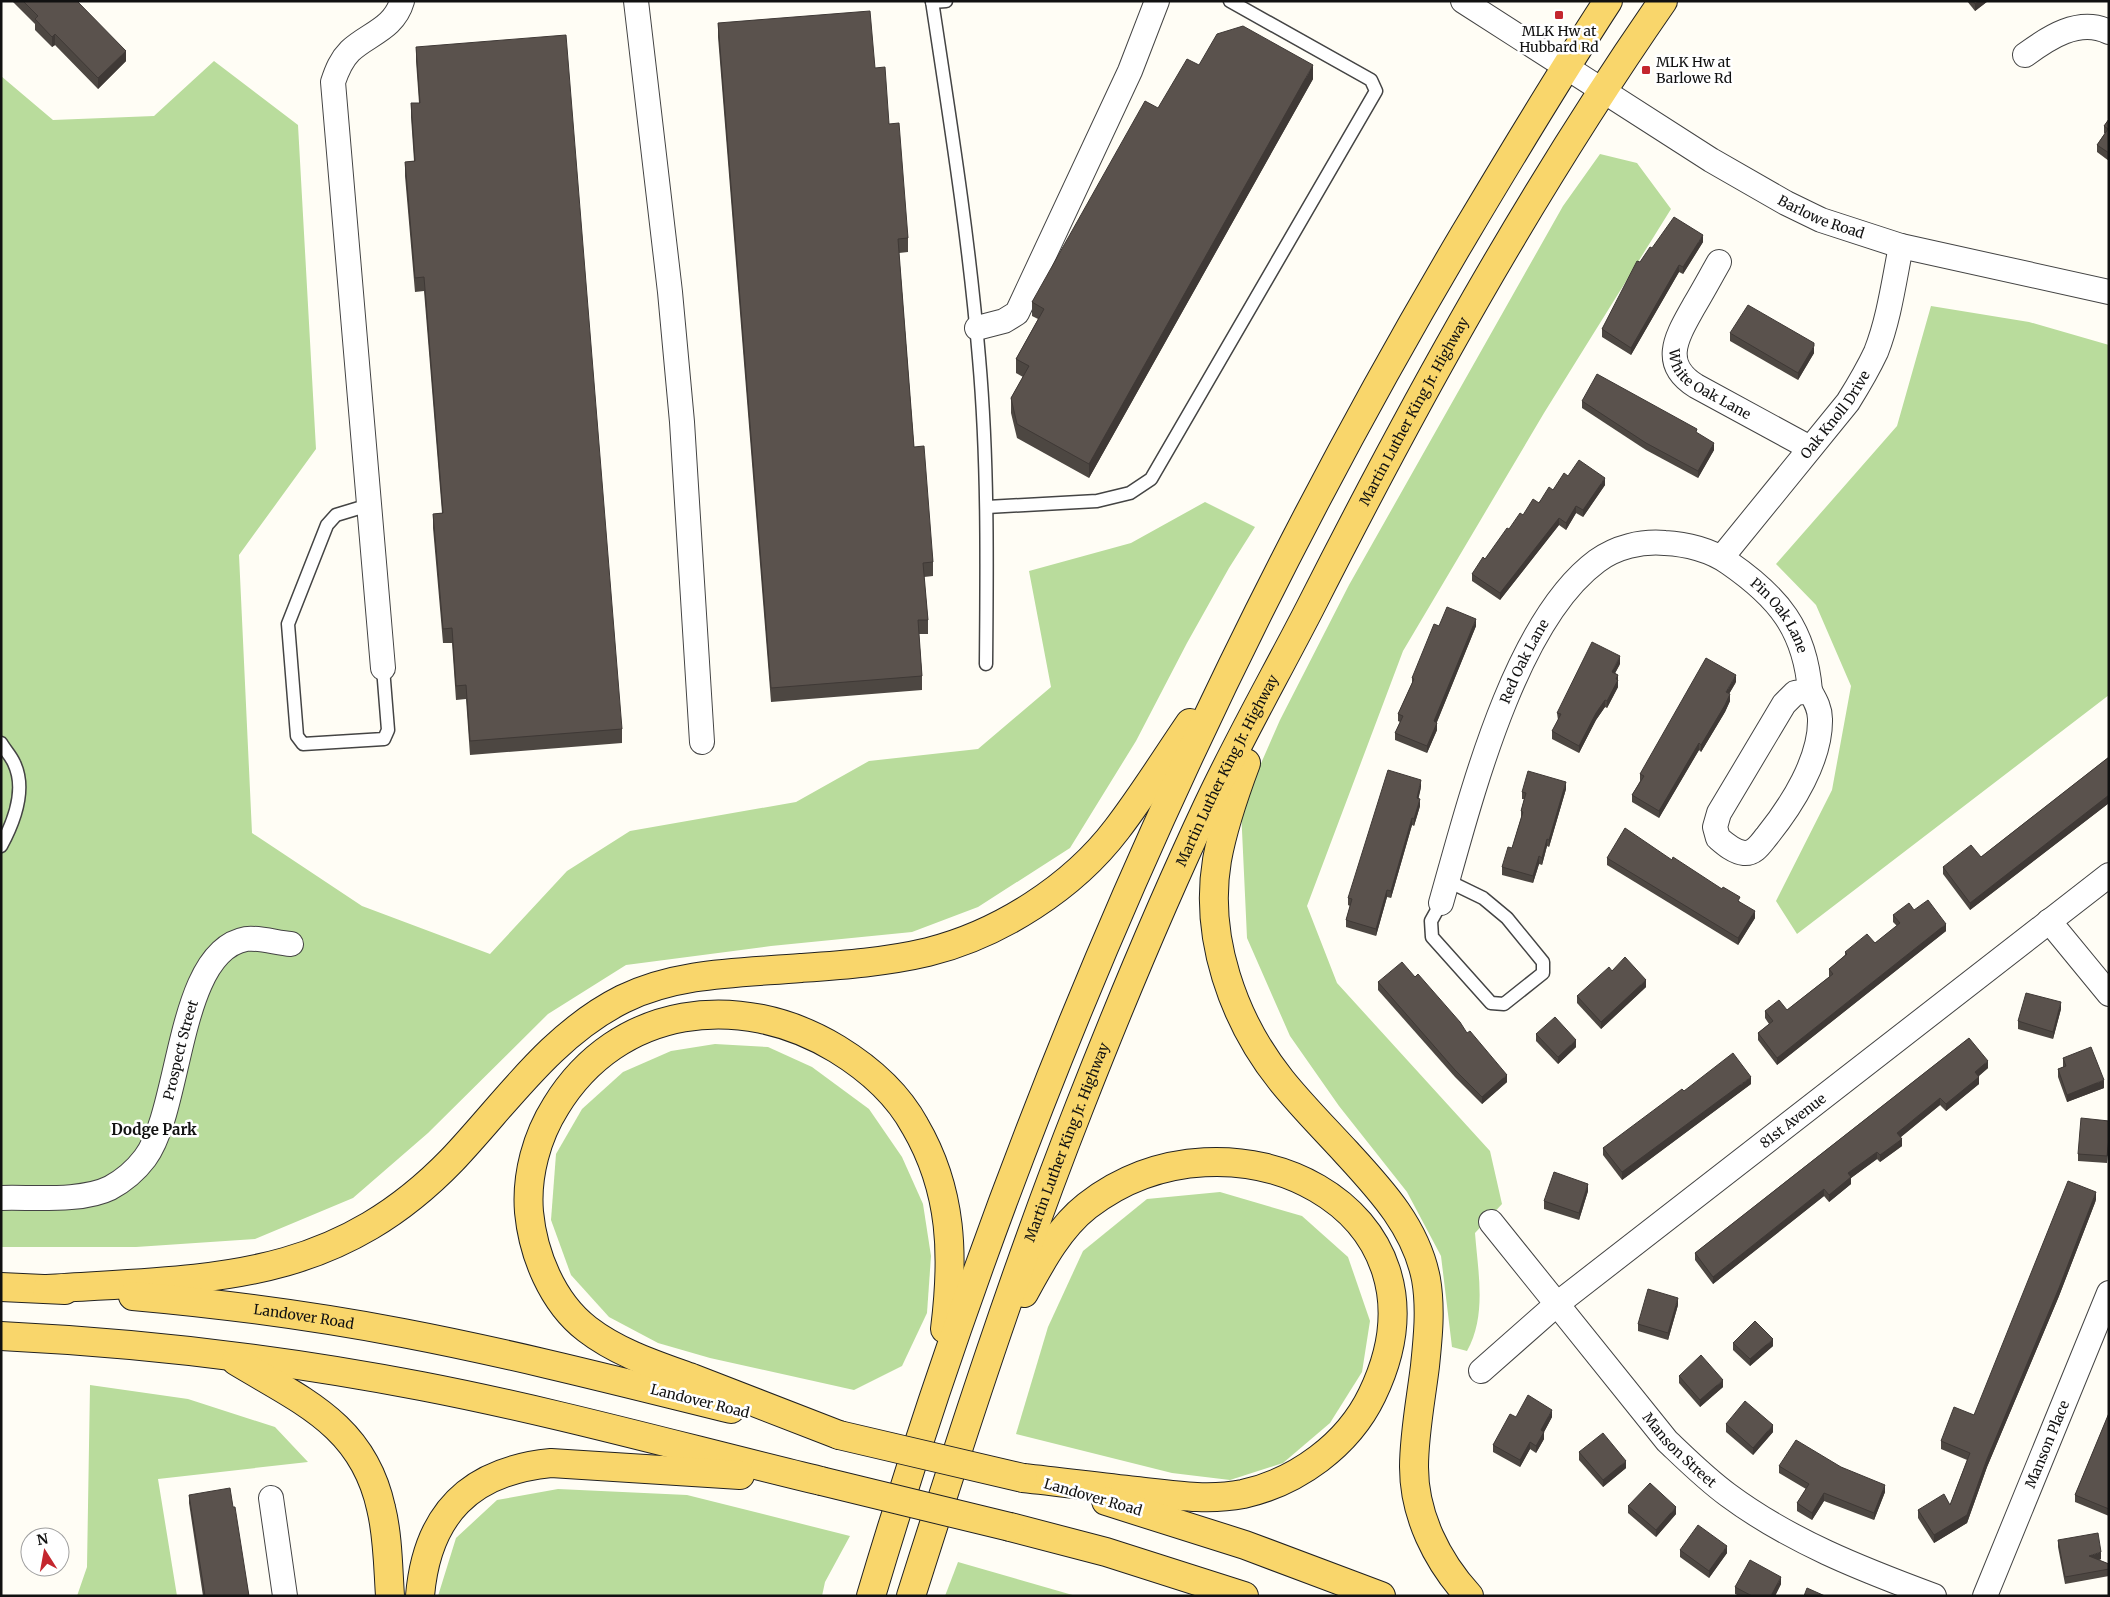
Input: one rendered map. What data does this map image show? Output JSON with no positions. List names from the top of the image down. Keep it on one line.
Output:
{"streets":{"main road":["Martin Luther King Jr. Highway","Landover Road"],"street":["Barlowe Road","White Oak Lane","Oak Knoll Drive","Pin Oak Lane","Red Oak Lane","Prospect Street","81st Avenue","Manson Place","Manson Street"]},"crossings":[["Barlowe Road","Martin Luther King Jr. Highway"],["Barlowe Road","Oak Knoll Drive"],["White Oak Lane","Oak Knoll Drive"],["Oak Knoll Drive","Pin Oak Lane"],["Oak Knoll Drive","Red Oak Lane"],["Pin Oak Lane","Red Oak Lane"],["81st Avenue","Manson Street"]],"districts":["Dodge Park"],"places":{"transit":["MLK Hw at Hubbard Rd","MLK Hw at Barlowe Rd"]},"north":"top"}
